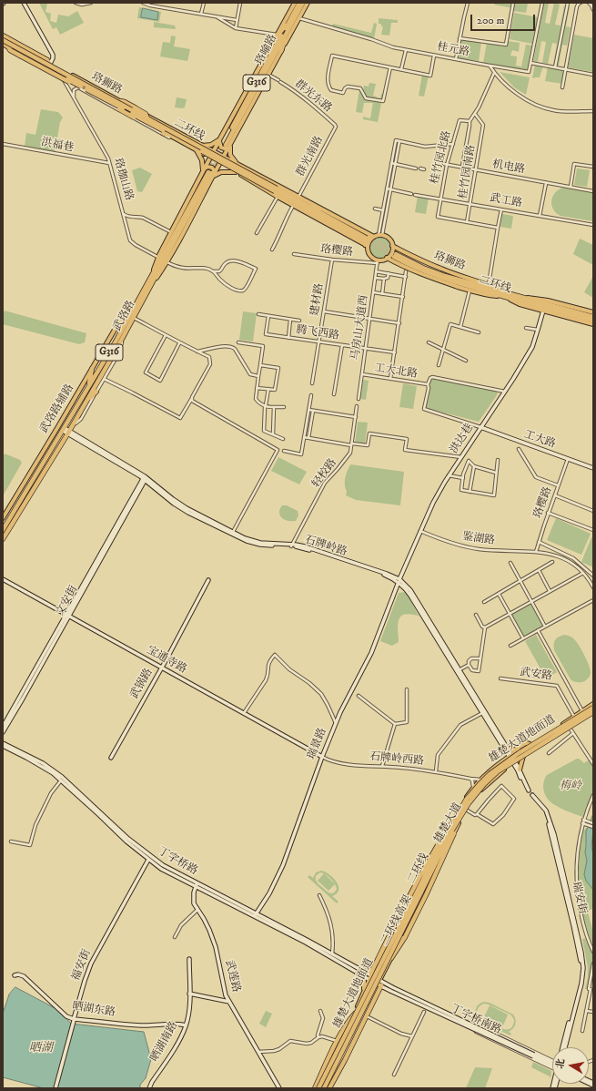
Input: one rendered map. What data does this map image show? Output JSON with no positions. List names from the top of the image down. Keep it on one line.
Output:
{"streets":{"highway":["珞喻路","G316","二环线","武珞路","二环线高架"],"main road":["珞狮路","武珞路辅路","洪达巷","工大路","石牌岭路","文安街","宝通寺路","武锅路","雄楚大道地面道","瑞景路","雄楚大道","丁字桥路","瑞安街","福安街","武莲路","晒湖东路","丁字桥南路","晒湖南路"],"street":["桂元路","群光东路","洪福巷","群光南路","桂竹园北路","机电路","桂竹园南路","珞珈山路","武工路","珞樱路","建材路","马房山大道西","腾飞西路","工大北路","轻校路","鉴湖路","武安路","石牌岭西路"]},"crossings":[["珞狮路","二环线"],["珞狮路","珞珈山路"],["珞狮路","珞樱路"],["珞狮路","马房山大道西"],["群光东路","群光南路"],["二环线","珞樱路"],["二环线","马房山大道西"],["二环线","雄楚大道地面道"],["洪福巷","珞珈山路"],["桂竹园北路","机电路"],["桂竹园北路","桂竹园南路"],["桂竹园北路","武工路"],["机电路","桂竹园南路"],["桂竹园南路","武工路"],["珞樱路","建材路"],["珞樱路","马房山大道西"],["珞樱路","工大路"],["珞樱路","鉴湖路"],["建材路","腾飞西路"],["武珞路","武珞路辅路"],["武珞路","石牌岭路"],["马房山大道西","腾飞西路"],["马房山大道西","工大北路"],["洪达巷","工大路"],["洪达巷","鉴湖路"],["洪达巷","石牌岭路"],["洪达巷","瑞景路"],["轻校路","石牌岭路"],["石牌岭路","文安街"],["石牌岭路","雄楚大道地面道"],["石牌岭路","瑞景路"],["石牌岭路","雄楚大道"],["石牌岭路","二环线高架"],["文安街","宝通寺路"],["宝通寺路","武锅路"],["宝通寺路","瑞景路"],["宝通寺路","石牌岭西路"],["武安路","雄楚大道地面道"],["雄楚大道地面道","石牌岭西路"],["雄楚大道地面道","丁字桥南路"],["瑞景路","石牌岭西路"],["瑞景路","丁字桥路"],["雄楚大道","二环线高架"],["雄楚大道","丁字桥南路"],["丁字桥路","福安街"],["丁字桥路","武莲路"],["丁字桥路","丁字桥南路"],["福安街","晒湖东路"],["晒湖东路","晒湖南路"]],"water":["晒湖"],"parks":["梅岭"],"scale_bar":"200 m","north":"left"}
